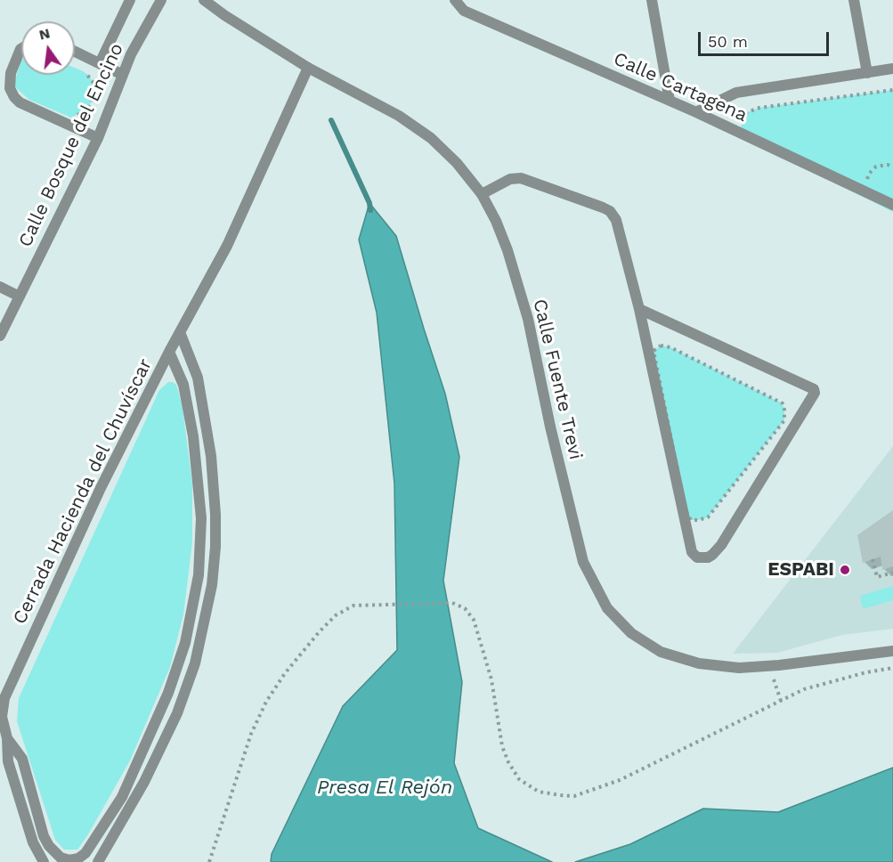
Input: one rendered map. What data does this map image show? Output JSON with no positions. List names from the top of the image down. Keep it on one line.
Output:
{"streets":{"street":["Calle Cartagena","Calle Bosque del Encino","Calle Fuente Trevi","Cerrada Hacienda del Chuvíscar"]},"crossings":[["Calle Fuente Trevi","Cerrada Hacienda del Chuvíscar"]],"water":["Presa El Rejón"],"places":["ESPABI"],"scale_bar":"50 m","north":"top"}
